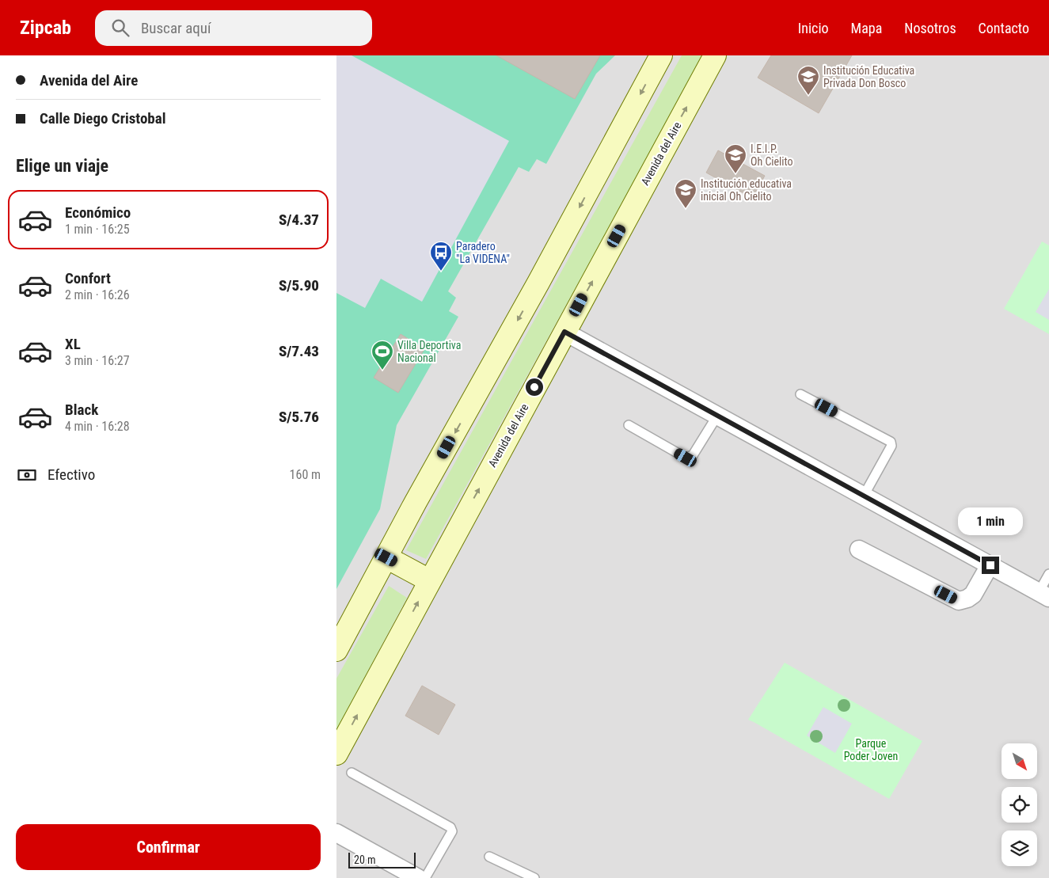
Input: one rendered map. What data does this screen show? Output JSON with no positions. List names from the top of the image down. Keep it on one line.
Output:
{"streets":{"main road":["Avenida del Aire"]},"parks":["Parque Poder Joven"],"places":{"school or university":["Institución Educativa Privada Don Bosco","I.E.I.P. Oh Cielito","Institución educativa inicial Oh Cielito"],"bus stop":["Paradero \"La VIDENA\""],"sports":["Villa Deportiva Nacional"]},"scale_bar":"20 m","north":"bottom right","page":{"header":"Zipcab","search":"Buscar aquí","nav":["Inicio","Mapa","Nosotros","Contacto"],"banner":["Avenida del Aire","Calle Diego Cristobal"],"heading":"Elige un viaje","list":[{"name":"Económico","note":"1 min · 16:25","value":"S/4.37"},{"name":"Confort","note":"2 min · 16:26","value":"S/5.90"},{"name":"XL","note":"3 min · 16:27","value":"S/7.43"},{"name":"Black","note":"4 min · 16:28","value":"S/5.76"}],"pay":["Efectivo","160 m"],"bubble":"1 min","buttons":"Confirmar","scale":"20 m"}}
